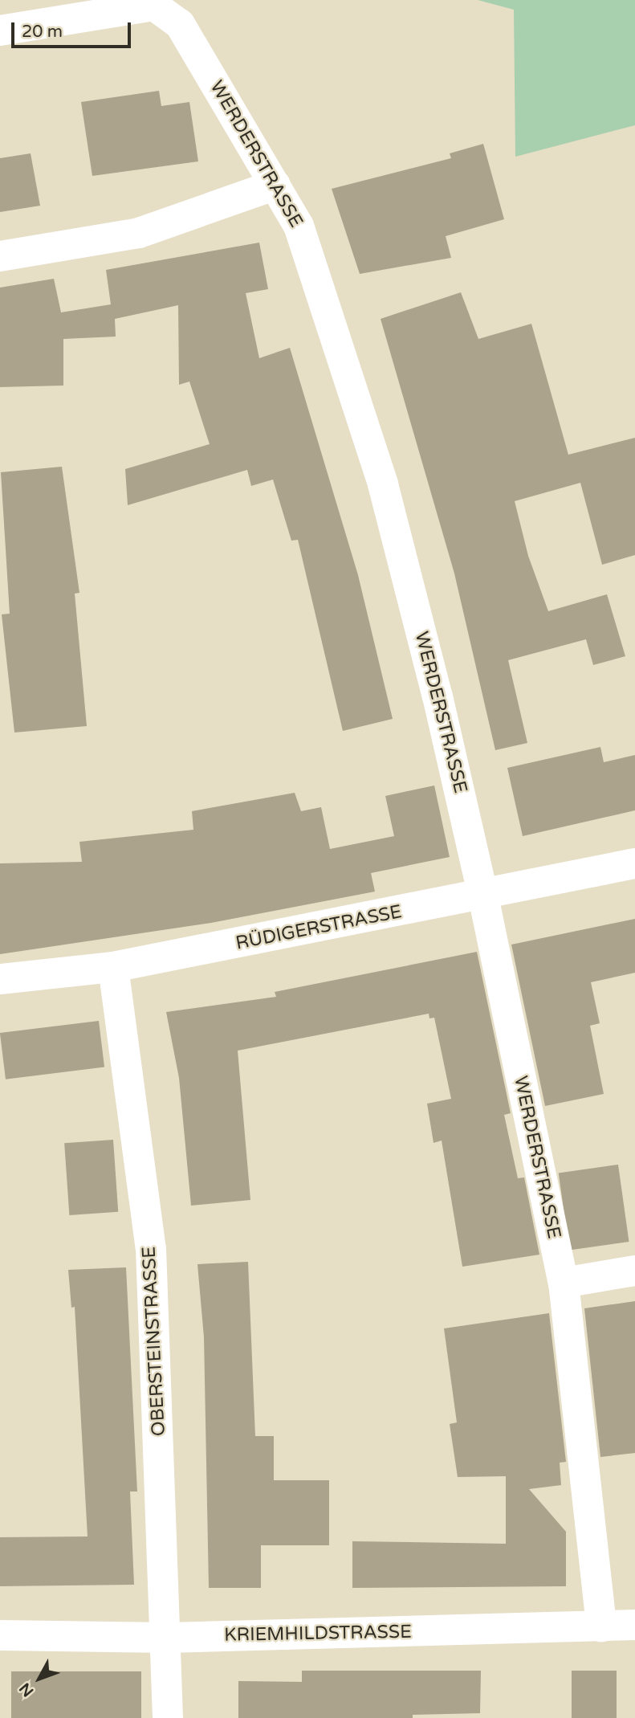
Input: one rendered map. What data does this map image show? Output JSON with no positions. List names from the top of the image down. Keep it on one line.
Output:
{"streets":{"street":["WERDERSTRASSE","RÜDIGERSTRASSE","OBERSTEINSTRASSE","KRIEMHILDSTRASSE"]},"crossings":[["WERDERSTRASSE","RÜDIGERSTRASSE"],["WERDERSTRASSE","KRIEMHILDSTRASSE"],["RÜDIGERSTRASSE","OBERSTEINSTRASSE"],["OBERSTEINSTRASSE","KRIEMHILDSTRASSE"]],"scale_bar":"20 m","north":"bottom left"}
